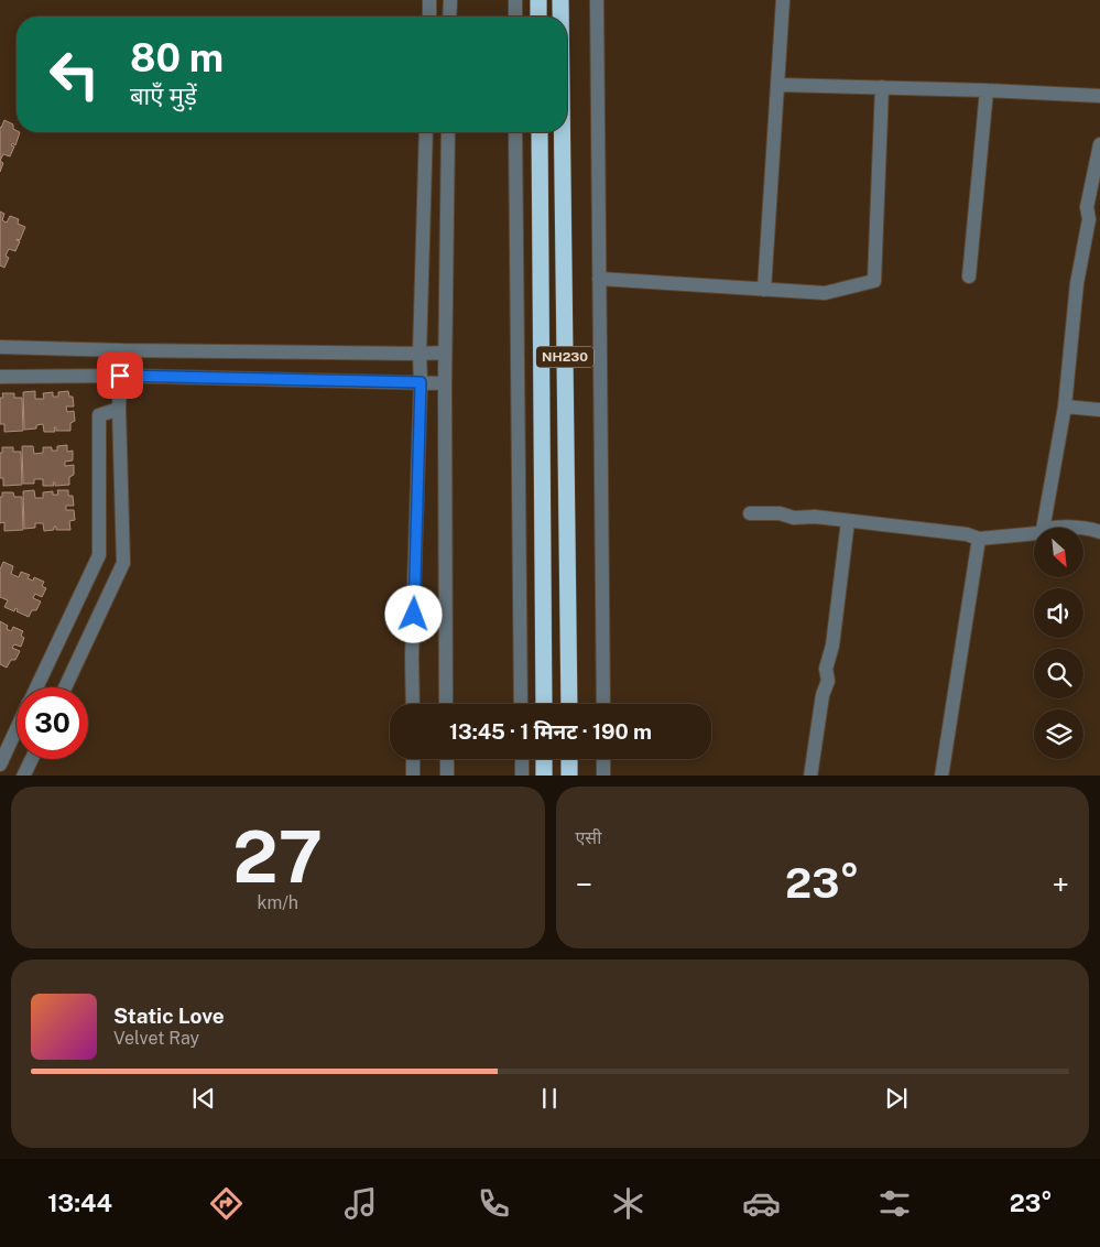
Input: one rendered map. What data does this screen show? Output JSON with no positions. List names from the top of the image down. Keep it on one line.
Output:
{"streets":{"highway":["NH230"]},"north":"bottom right","page":{"turn":["80 m","बाएँ मुड़ें"],"limit":"30","trip":"13:45 · 1 मिनट · 190 m","tile":[["27","km/h"],"एसी"],"heat":["−","23°","+"],"song":["Static Love","Velvet Ray"],"tabs":["13:44","23°"]}}
